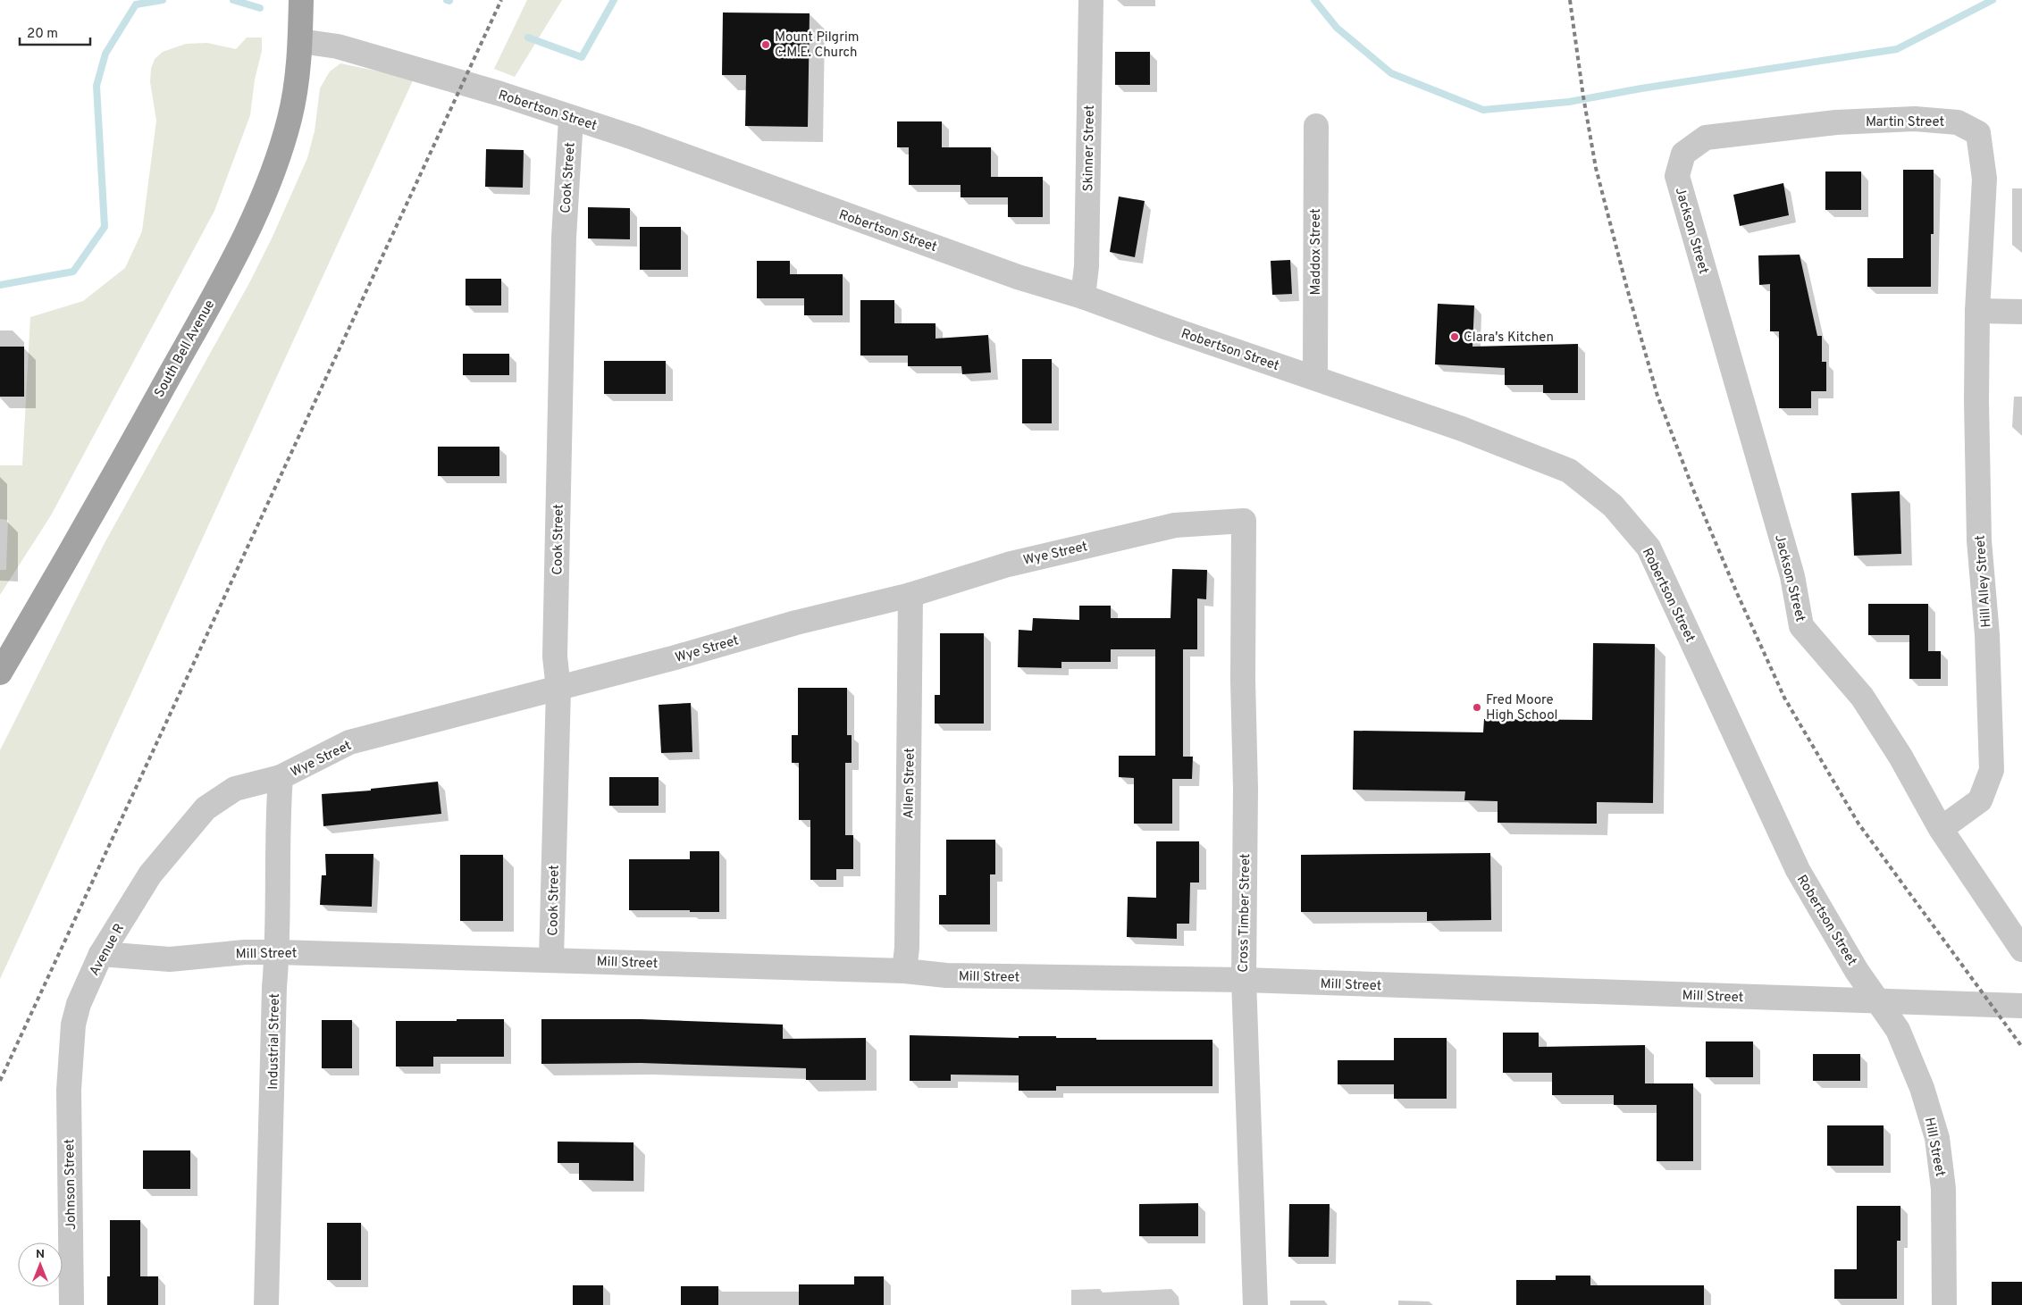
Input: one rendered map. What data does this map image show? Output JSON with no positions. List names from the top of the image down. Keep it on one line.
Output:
{"streets":{"main road":["South Bell Avenue"],"street":["Robertson Street","Martin Street","Skinner Street","Cook Street","Jackson Street","Maddox Street","Wye Street","Hill Alley Street","Allen Street","Cross Timber Street","Avenue R","Mill Street","Industrial Street","Hill Street","Johnson Street"]},"crossings":[["Robertson Street","Skinner Street"],["Robertson Street","Cook Street"],["Robertson Street","Maddox Street"],["Robertson Street","South Bell Avenue"],["Robertson Street","Mill Street"],["Robertson Street","Hill Street"],["Martin Street","Jackson Street"],["Martin Street","Hill Alley Street"],["Cook Street","Wye Street"],["Cook Street","Mill Street"],["Jackson Street","Hill Alley Street"],["Wye Street","Allen Street"],["Wye Street","Cross Timber Street"],["Wye Street","Avenue R"],["Wye Street","Industrial Street"],["Allen Street","Mill Street"],["Cross Timber Street","Mill Street"],["Avenue R","Mill Street"],["Avenue R","Johnson Street"],["Mill Street","Industrial Street"],["Mill Street","Hill Street"]],"places":["Mount Pilgrim C.M.E. Church","Clara's Kitchen","Fred Moore High School"],"scale_bar":"20 m","north":"top"}
